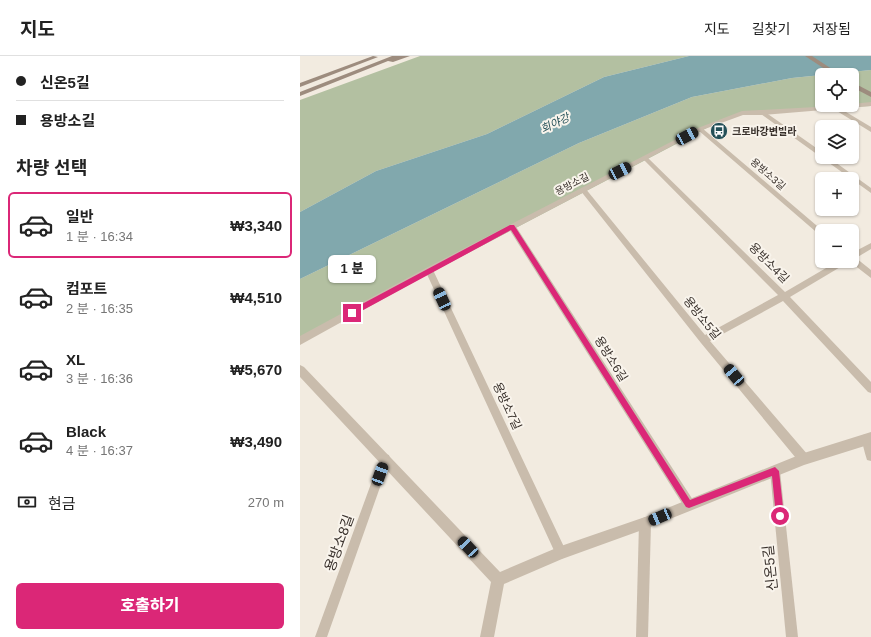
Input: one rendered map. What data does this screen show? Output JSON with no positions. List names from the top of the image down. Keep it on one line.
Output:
{"streets":{"street":["용방소길"],"lane":["용방소3길","용방소4길","용방소5길","용방소6길","용방소7길","용방소8길","신온5길"]},"crossings":[["용방소3길","용방소길"],["용방소길","용방소4길"],["용방소길","용방소5길"],["용방소길","용방소6길"],["용방소길","용방소7길"]],"water":["회야강"],"places":{"bus stop":["크로바강변빌라"]},"page":{"header":"지도","nav":["지도","길찾기","저장됨"],"banner":["신온5길","용방소길"],"map_buttons":["+","−"],"heading":"차량 선택","list":[{"name":"일반","note":"1 분 · 16:34","value":"₩3,340"},{"name":"컴포트","note":"2 분 · 16:35","value":"₩4,510"},{"name":"XL","note":"3 분 · 16:36","value":"₩5,670"},{"name":"Black","note":"4 분 · 16:37","value":"₩3,490"}],"bubble":"1 분","pay":["현금","270 m"],"buttons":"호출하기"}}
